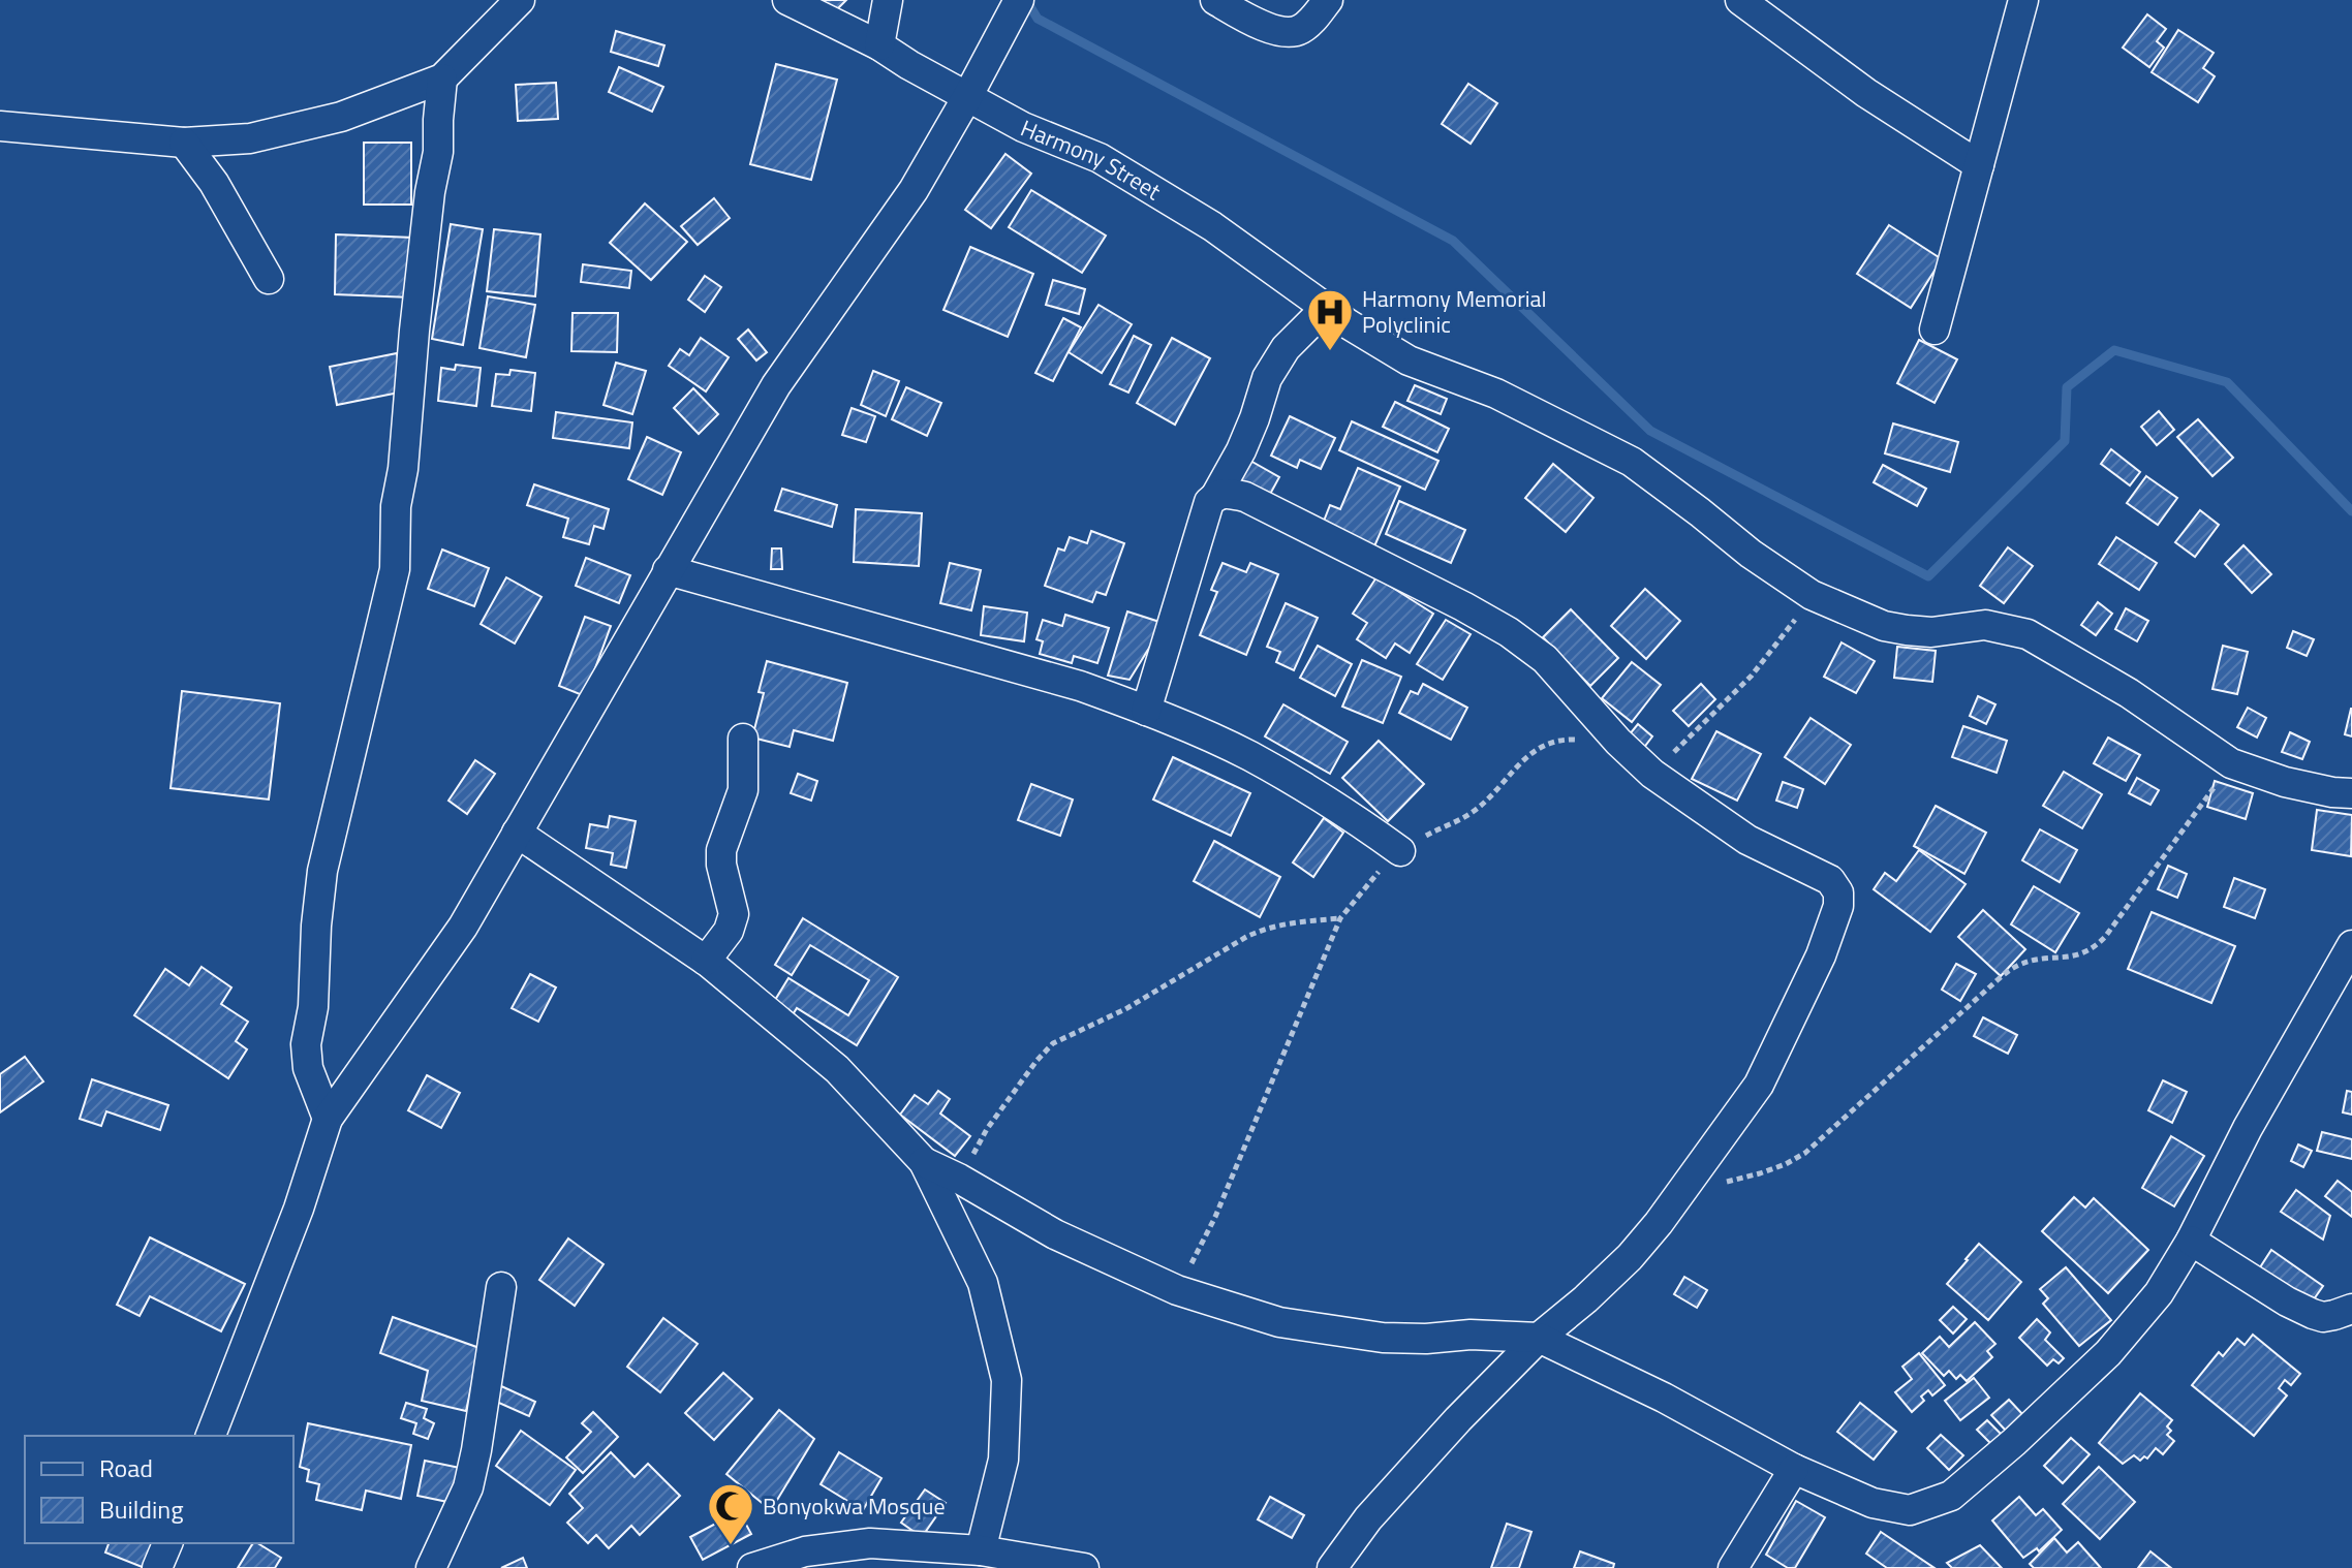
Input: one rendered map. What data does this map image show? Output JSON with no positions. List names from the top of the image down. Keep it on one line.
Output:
{"streets":{"street":["Harmony Street"]},"places":{"hospital":["Harmony Memorial Polyclinic"],"mosque":["Bonyokwa Mosque"]},"legend":["Road","Building"]}
